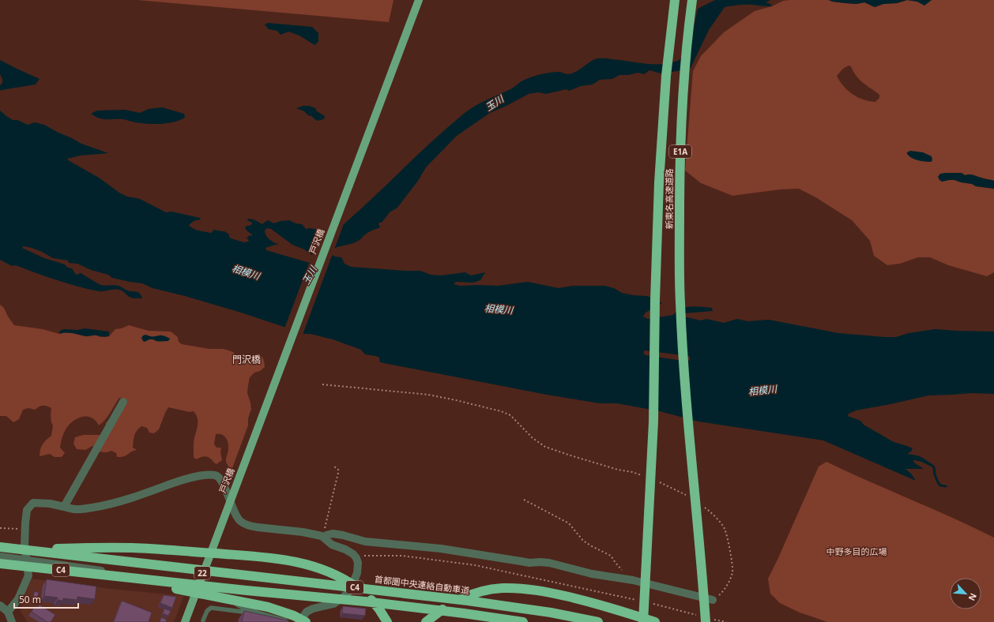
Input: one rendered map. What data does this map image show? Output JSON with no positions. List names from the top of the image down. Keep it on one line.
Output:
{"streets":{"highway":["E1A","新東名高速道路","C4","首都圏中央連絡自動車道"],"main road":["戸沢橋","22"]},"crossings":[["戸沢橋","22"],["C4","首都圏中央連絡自動車道"]],"districts":["門沢橋"],"water":["玉川","相模川"],"parks":["中野多目的広場"],"scale_bar":"50 m","north":"bottom right"}
